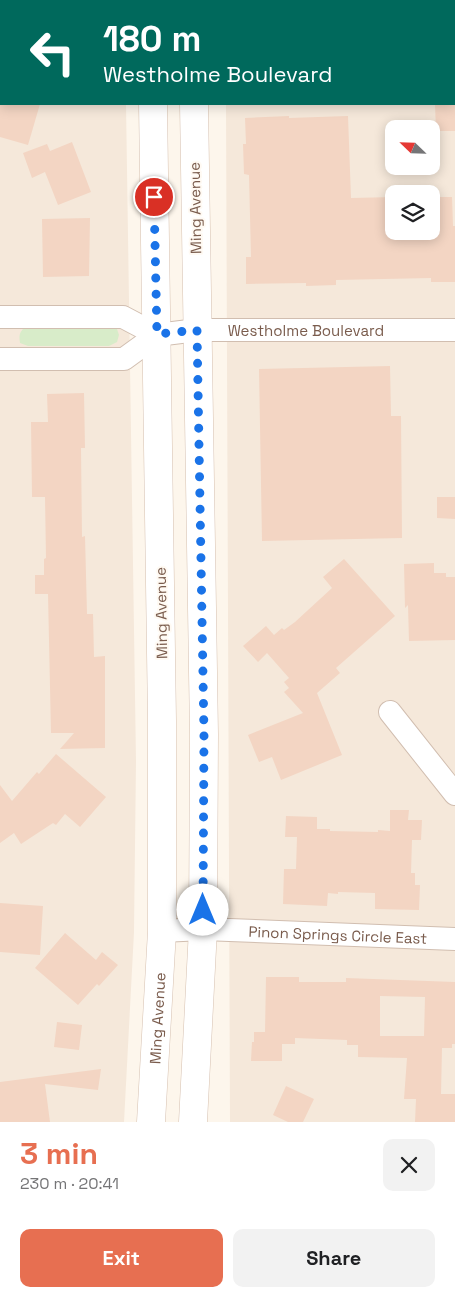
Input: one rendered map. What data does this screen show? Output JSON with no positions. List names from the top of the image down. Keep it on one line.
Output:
{"streets":{"main road":["Ming Avenue"],"street":["Westholme Boulevard","Pinon Springs Circle East"]},"crossings":[["Ming Avenue","Westholme Boulevard"],["Ming Avenue","Pinon Springs Circle East"]],"north":"top left","page":{"turn":["180 m","Westholme Boulevard"],"heading":["3 min","230 m · 20:41"],"buttons":["Exit","Share"]}}
